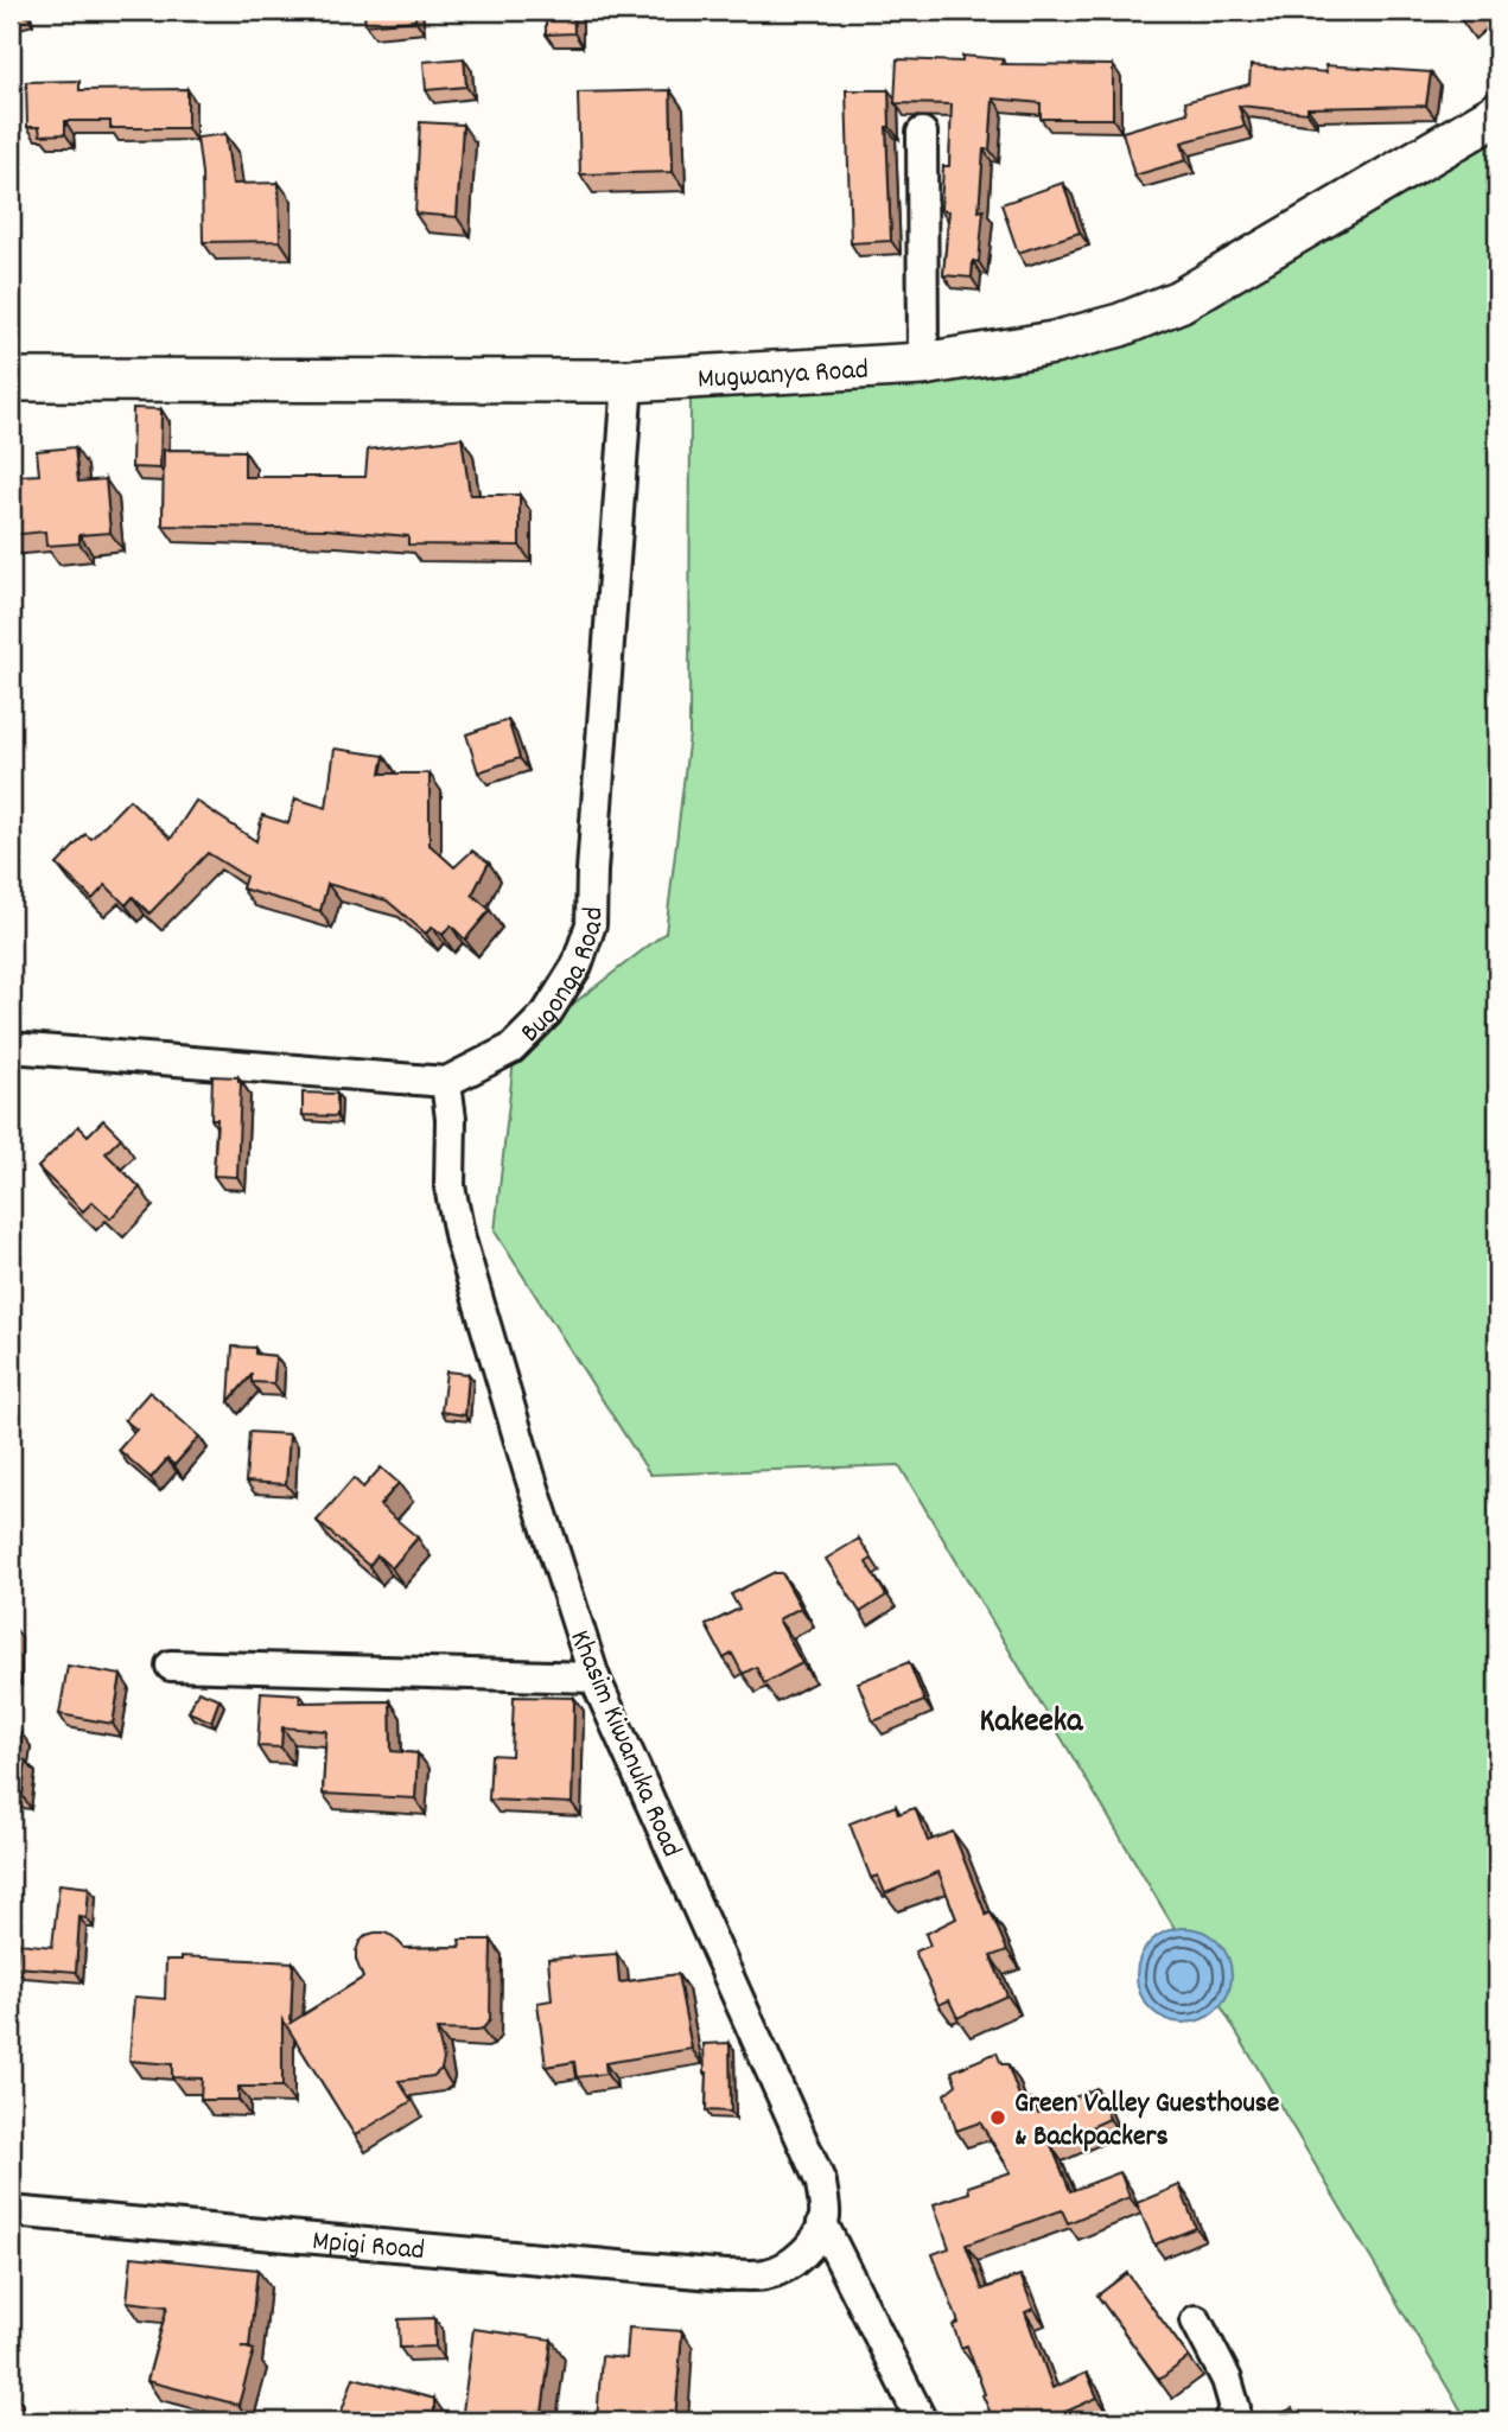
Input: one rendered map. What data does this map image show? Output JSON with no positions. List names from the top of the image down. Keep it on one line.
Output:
{"streets":{"street":["Mugwanya Road","Bugonga Road","Khasim Kiwanuka Road","Mpigi Road"]},"crossings":[["Mugwanya Road","Bugonga Road"],["Bugonga Road","Khasim Kiwanuka Road"],["Khasim Kiwanuka Road","Mpigi Road"]],"districts":["Kakeeka"],"places":["Green Valley Guesthouse & Backpackers"]}
